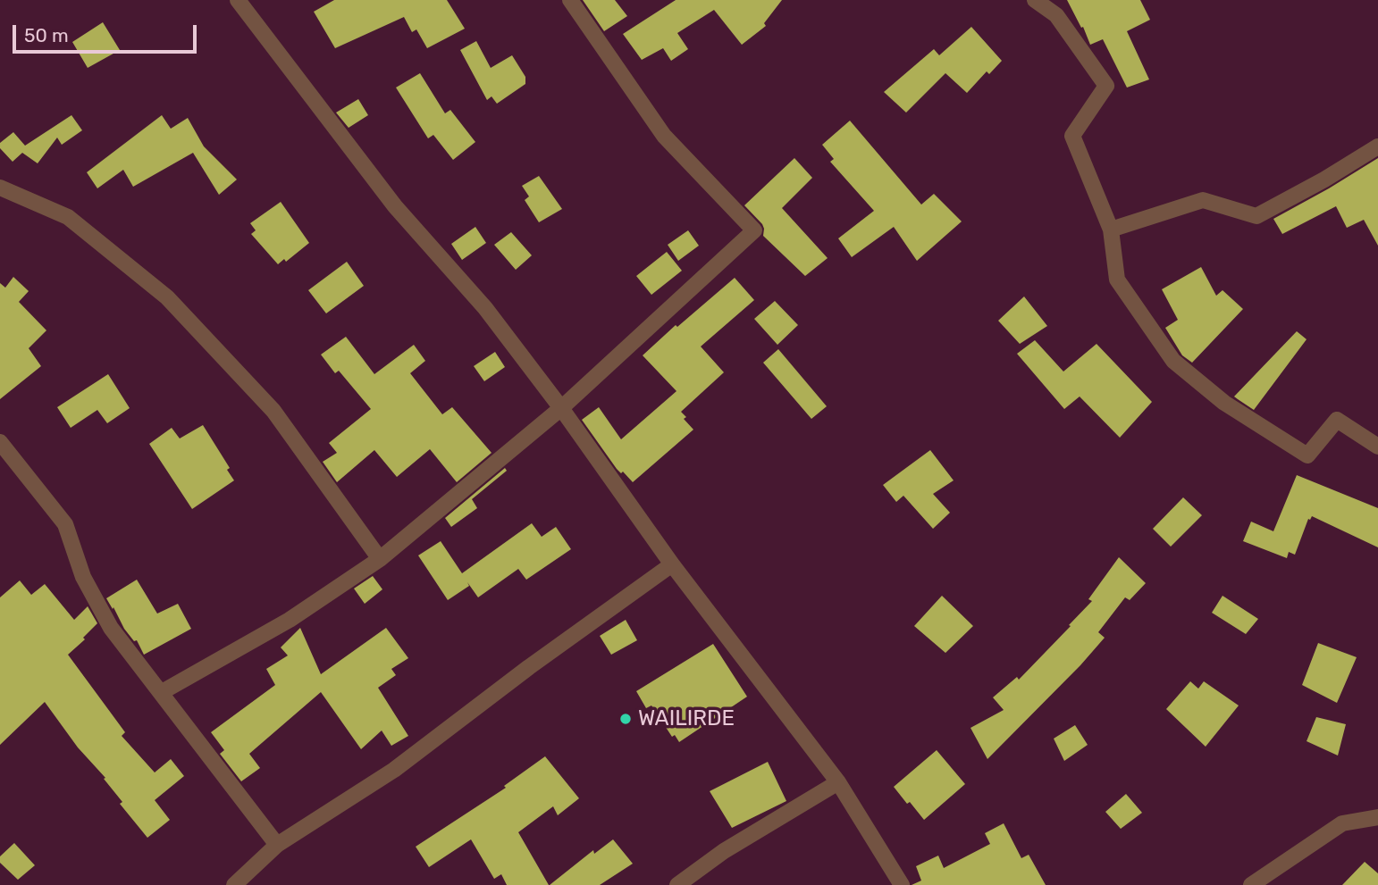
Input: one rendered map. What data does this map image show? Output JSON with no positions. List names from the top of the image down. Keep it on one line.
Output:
{"places":["WAILIRDE"],"scale_bar":"50 m"}
